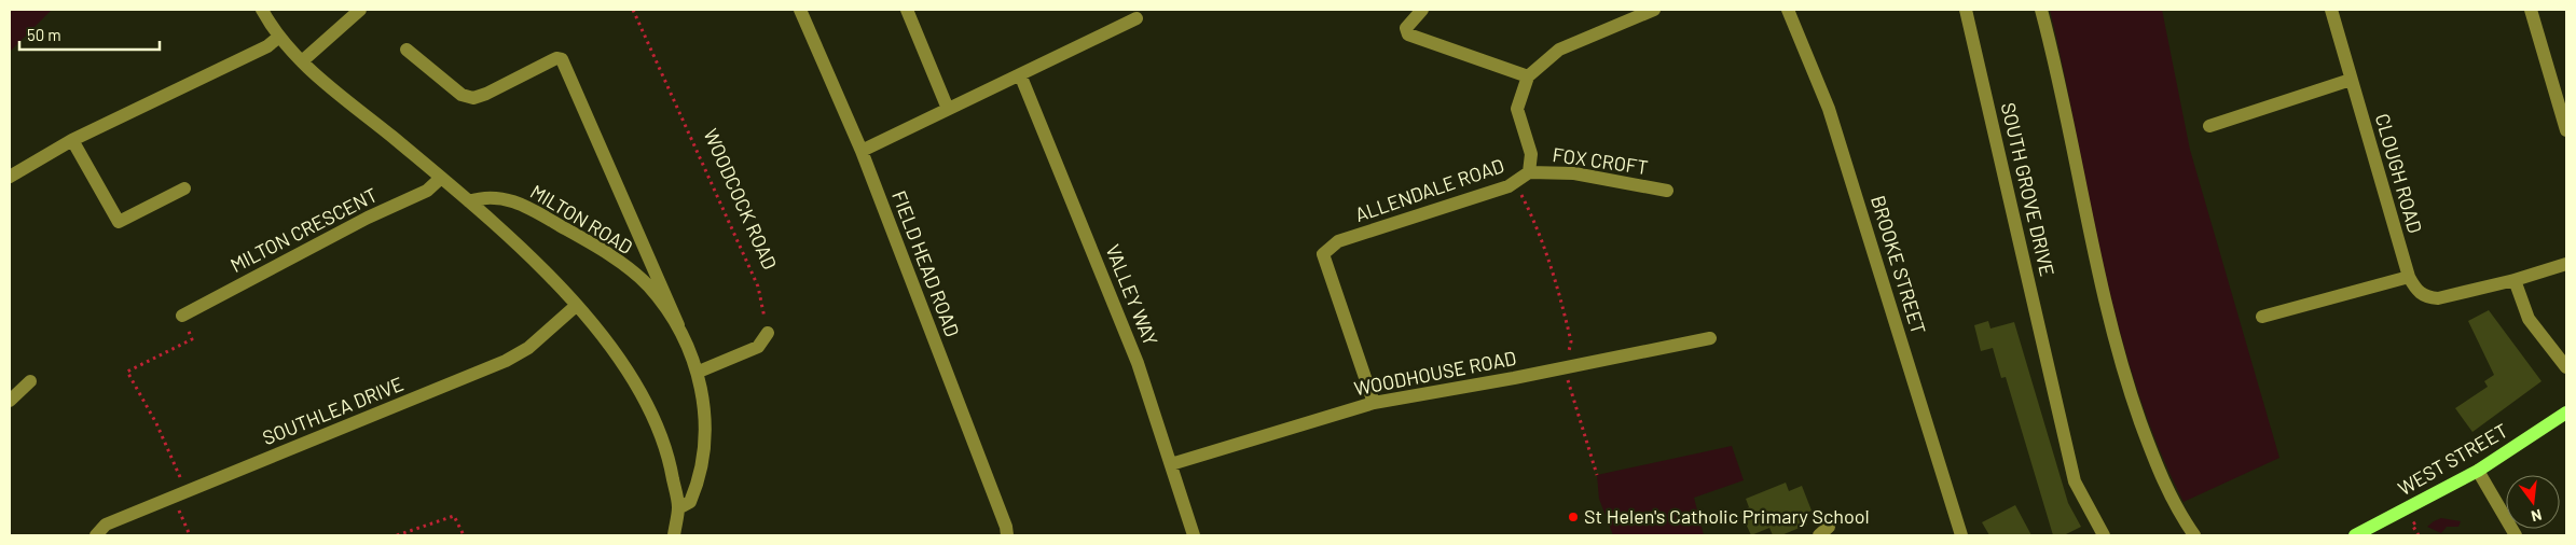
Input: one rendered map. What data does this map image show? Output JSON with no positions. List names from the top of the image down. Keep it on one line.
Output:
{"streets":{"main road":["WEST STREET"],"street":["FOX CROFT","CLOUGH ROAD","SOUTH GROVE DRIVE","ALLENDALE ROAD","MILTON ROAD","MILTON CRESCENT","FIELD HEAD ROAD","BROOKE STREET","VALLEY WAY","WOODHOUSE ROAD","SOUTHLEA DRIVE"],"path":["WOODCOCK ROAD"]},"crossings":[["FOX CROFT","ALLENDALE ROAD"],["ALLENDALE ROAD","WOODHOUSE ROAD"],["VALLEY WAY","WOODHOUSE ROAD"]],"places":["St Helen's Catholic Primary School"],"scale_bar":"50 m","north":"bottom"}
